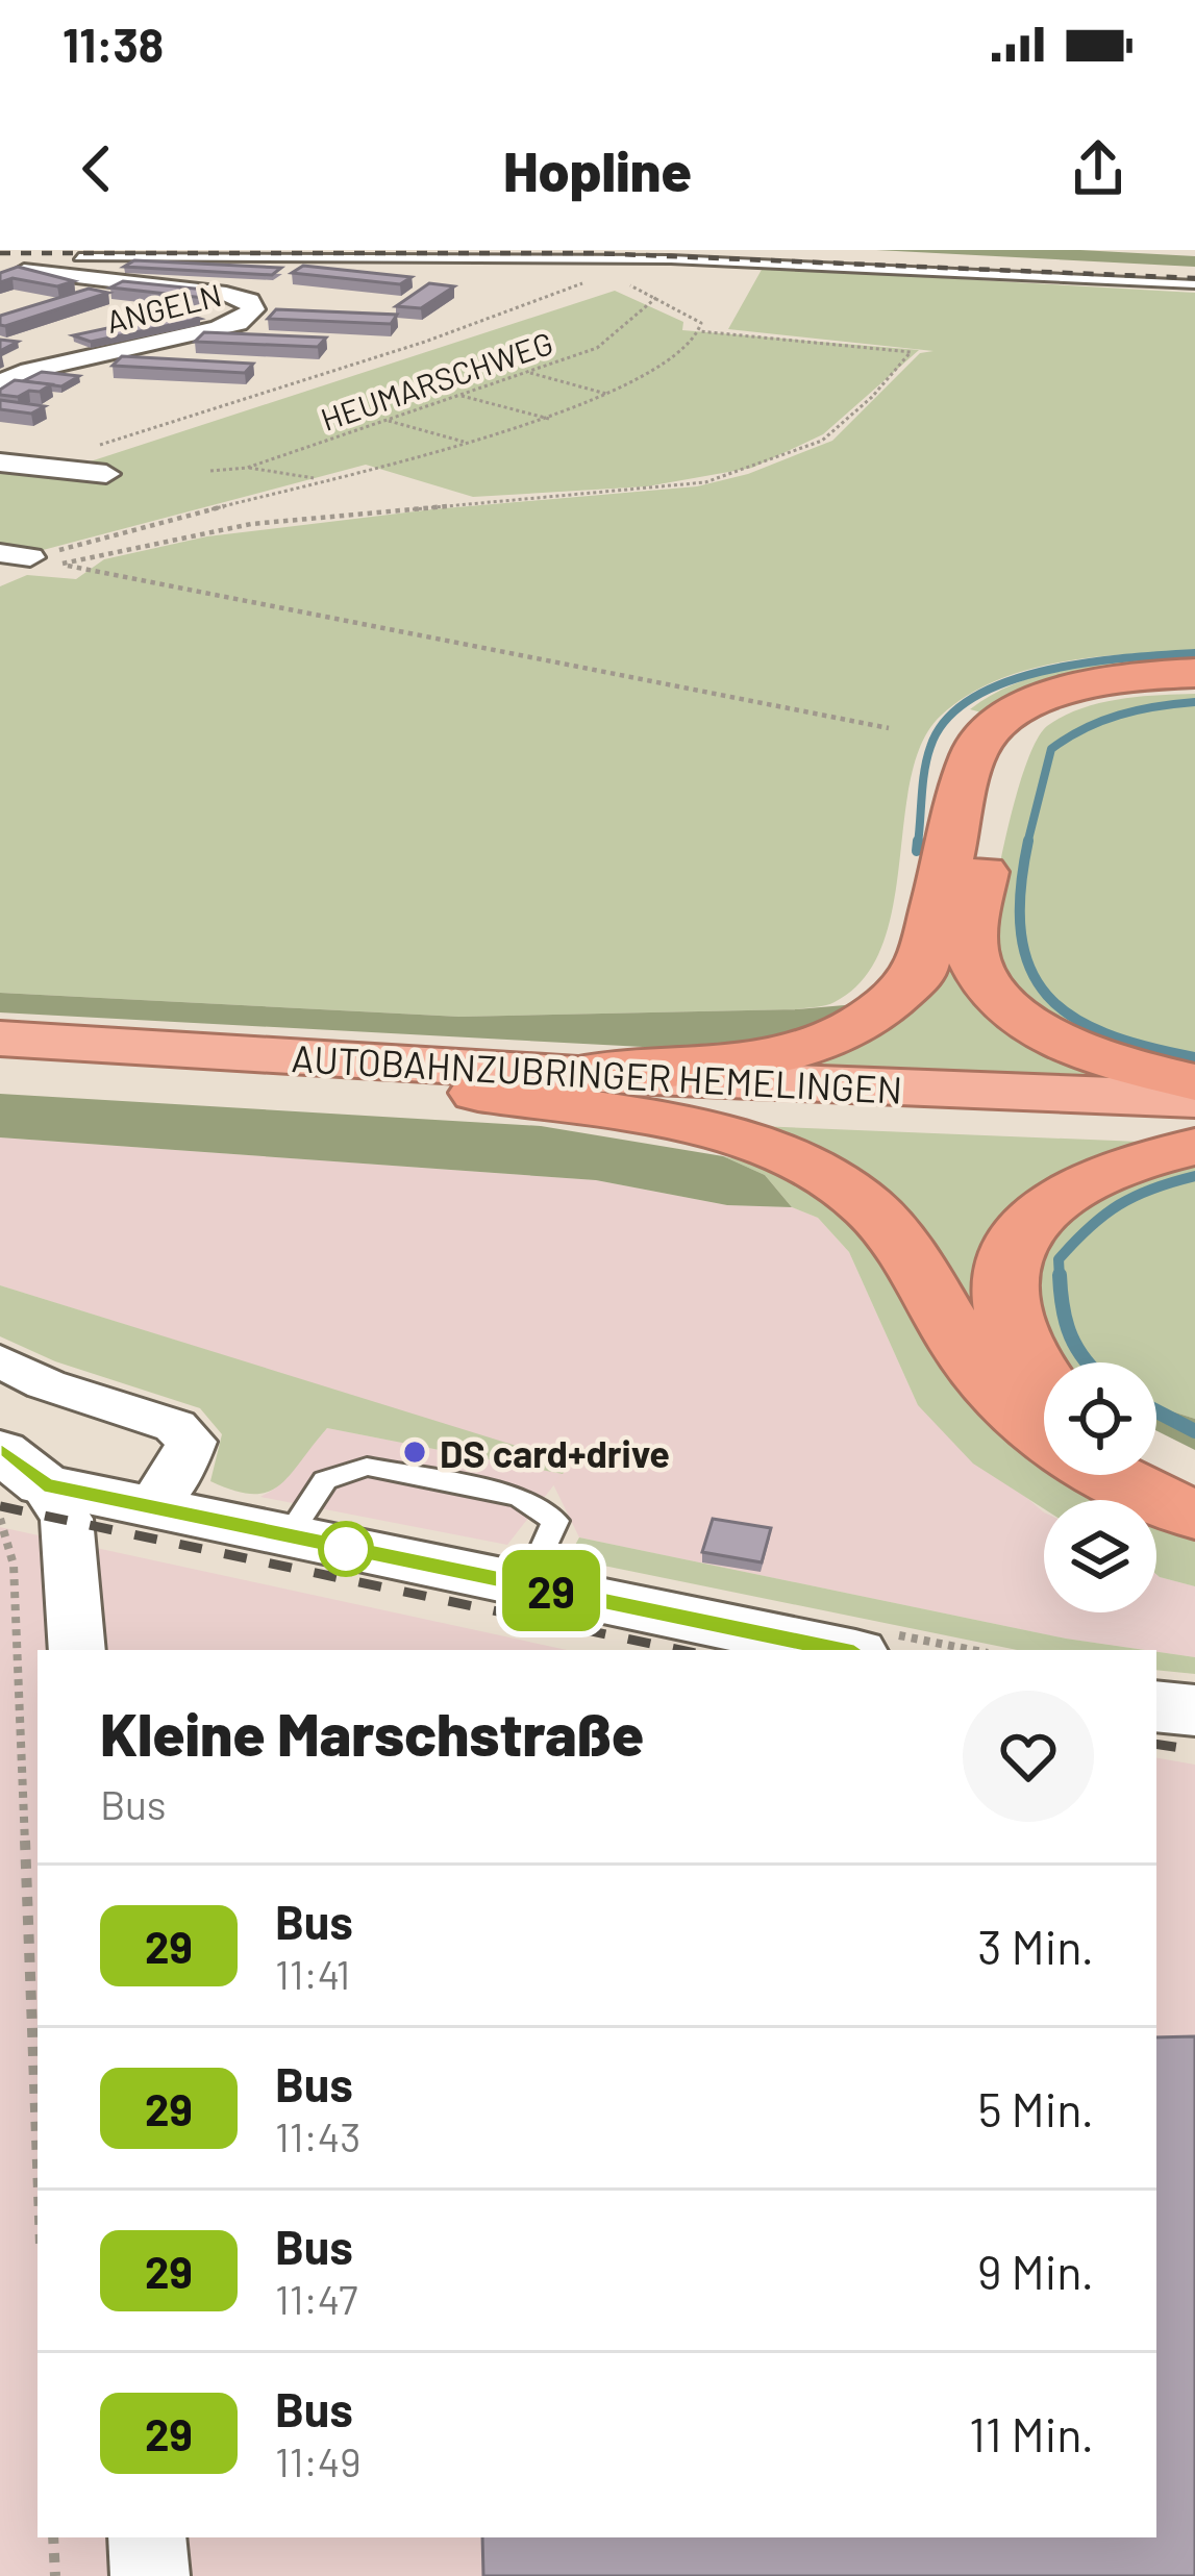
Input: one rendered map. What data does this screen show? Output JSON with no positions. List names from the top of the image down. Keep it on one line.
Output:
{"streets":{"highway":["AUTOBAHNZUBRINGER HEMELINGEN"],"street":["ANGELN"],"path":["HEUMARSCHWEG"]},"places":["DS card+drive"],"lines":["bus line 29"],"page":{"status":"11:38","header":"Hopline","on_map":"29","heading":["Kleine Marschstraße","Bus"],"list":[{"mark":"29","name":"Bus","note":"11:41","value":"3 Min."},{"mark":"29","name":"Bus","note":"11:43","value":"5 Min."},{"mark":"29","name":"Bus","note":"11:47","value":"9 Min."},{"mark":"29","name":"Bus","note":"11:49","value":"11 Min."}]}}
